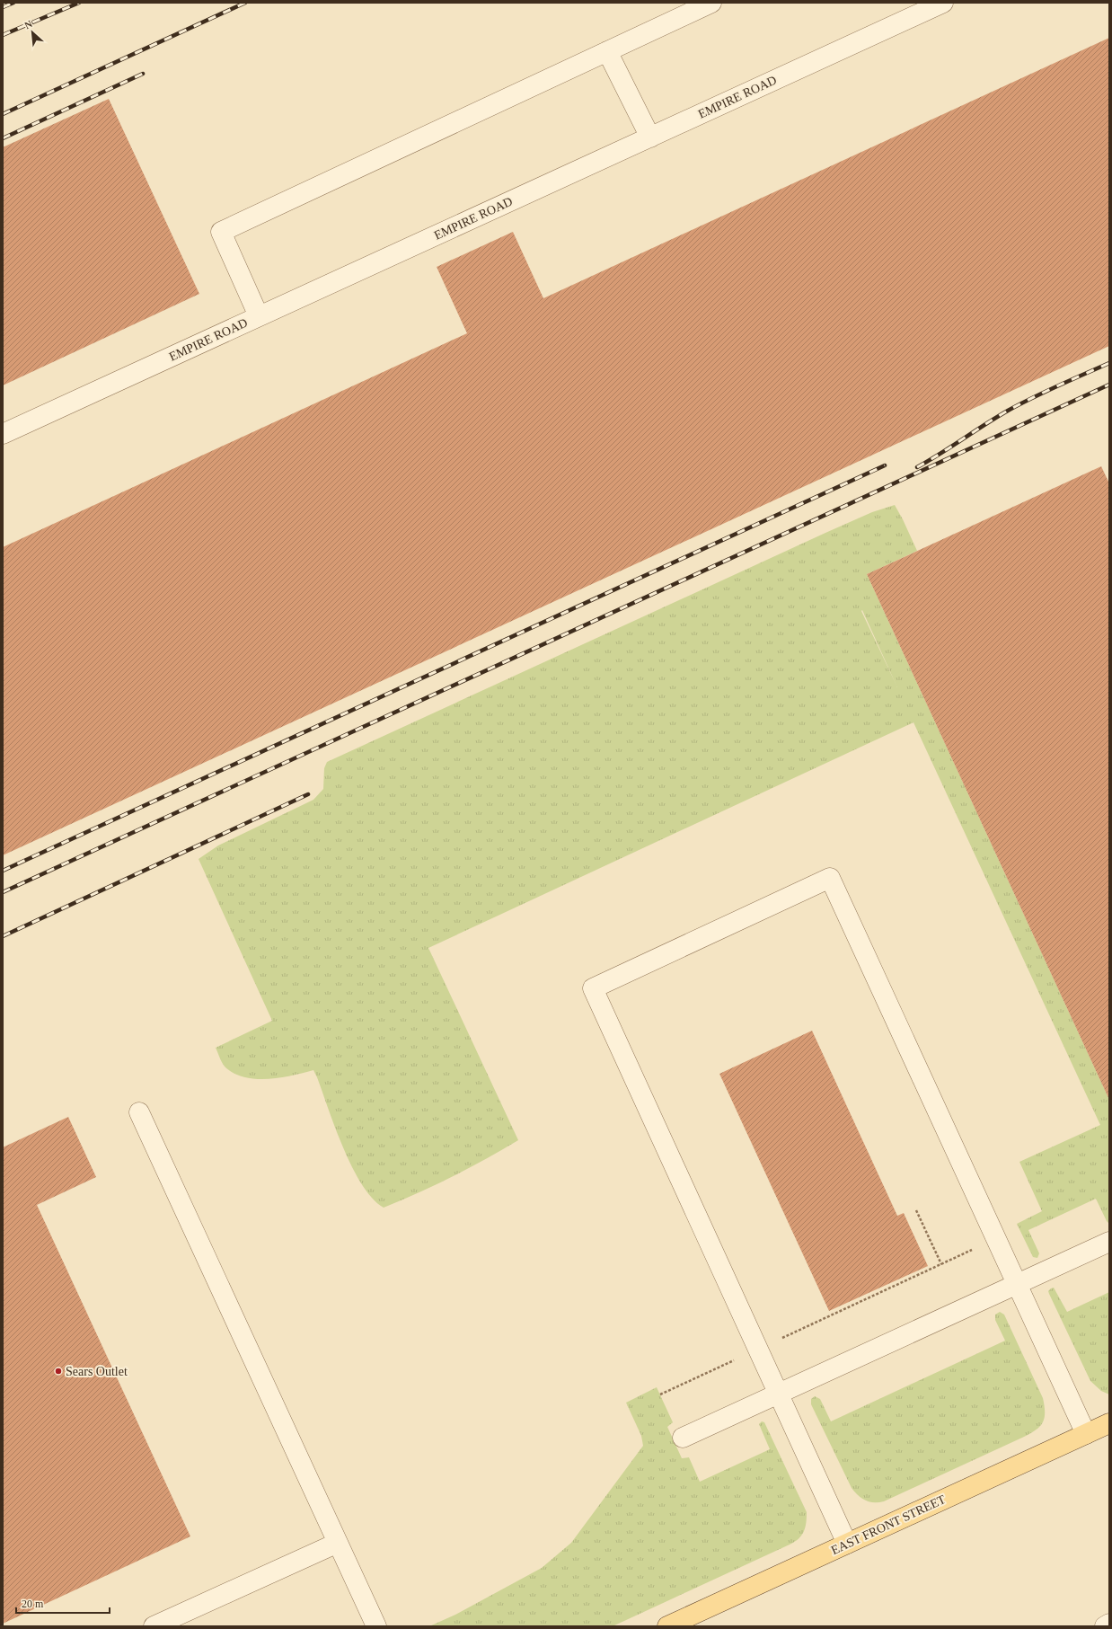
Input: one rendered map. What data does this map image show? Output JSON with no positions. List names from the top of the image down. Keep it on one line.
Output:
{"streets":{"main road":["EAST FRONT STREET"],"street":["EMPIRE ROAD"]},"places":["Sears Outlet"],"scale_bar":"20 m","north":"top left"}
